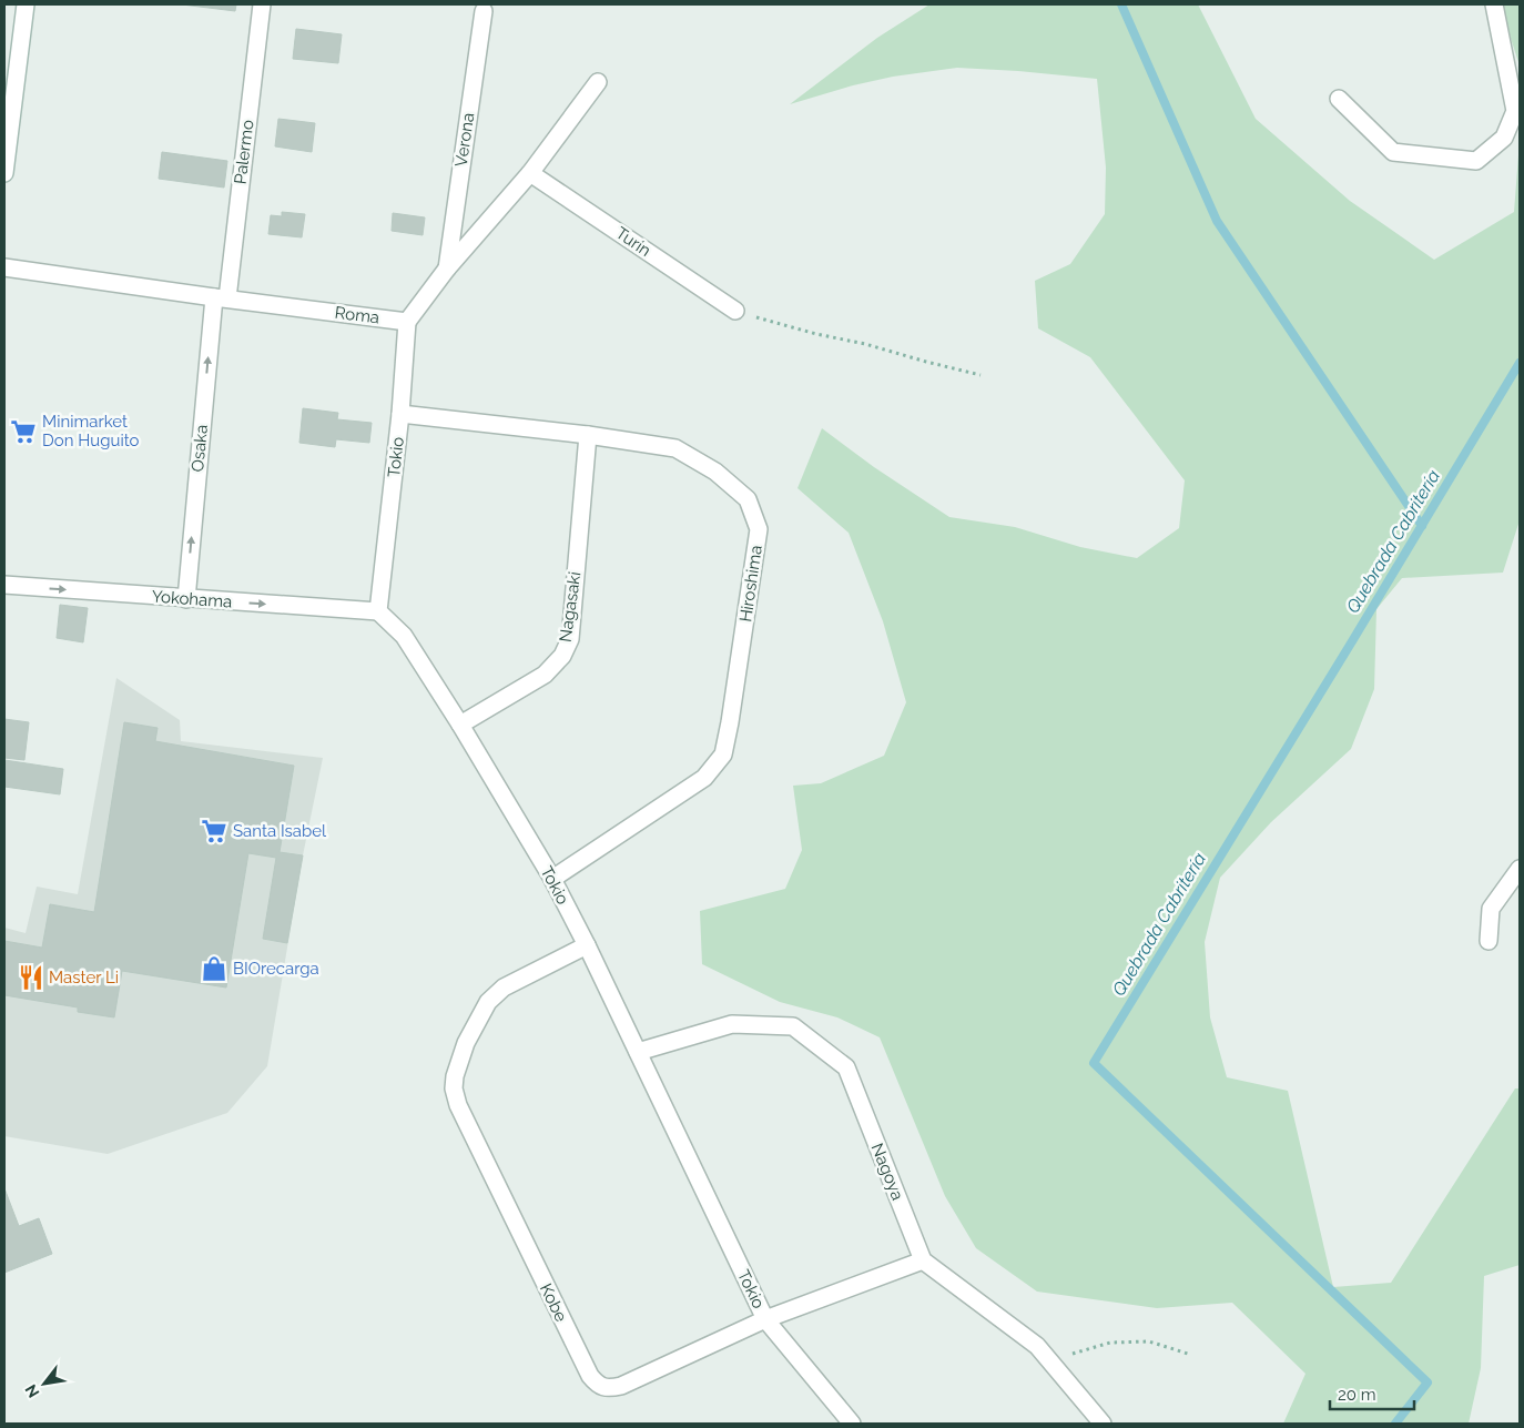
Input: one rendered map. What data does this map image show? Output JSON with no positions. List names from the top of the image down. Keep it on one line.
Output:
{"streets":{"street":["Verona","Palermo","Turín","Roma","Osaka","Tokio","Hiroshima","Yokohama","Nagasaki","Nagoya","Kobe"]},"crossings":[["Palermo","Roma"],["Palermo","Osaka"],["Roma","Osaka"],["Roma","Tokio"],["Osaka","Yokohama"],["Tokio","Hiroshima"],["Tokio","Yokohama"],["Tokio","Nagasaki"],["Tokio","Nagoya"],["Tokio","Kobe"],["Hiroshima","Nagasaki"],["Nagoya","Kobe"]],"one_way":["Osaka","Yokohama"],"water":["Quebrada Cabritería"],"places":{"supermarket":["Minimarket Don Huguito","Santa Isabel"],"shop":["BIOrecarga"],"restaurant":["Master Li"]},"scale_bar":"20 m","north":"bottom left"}
